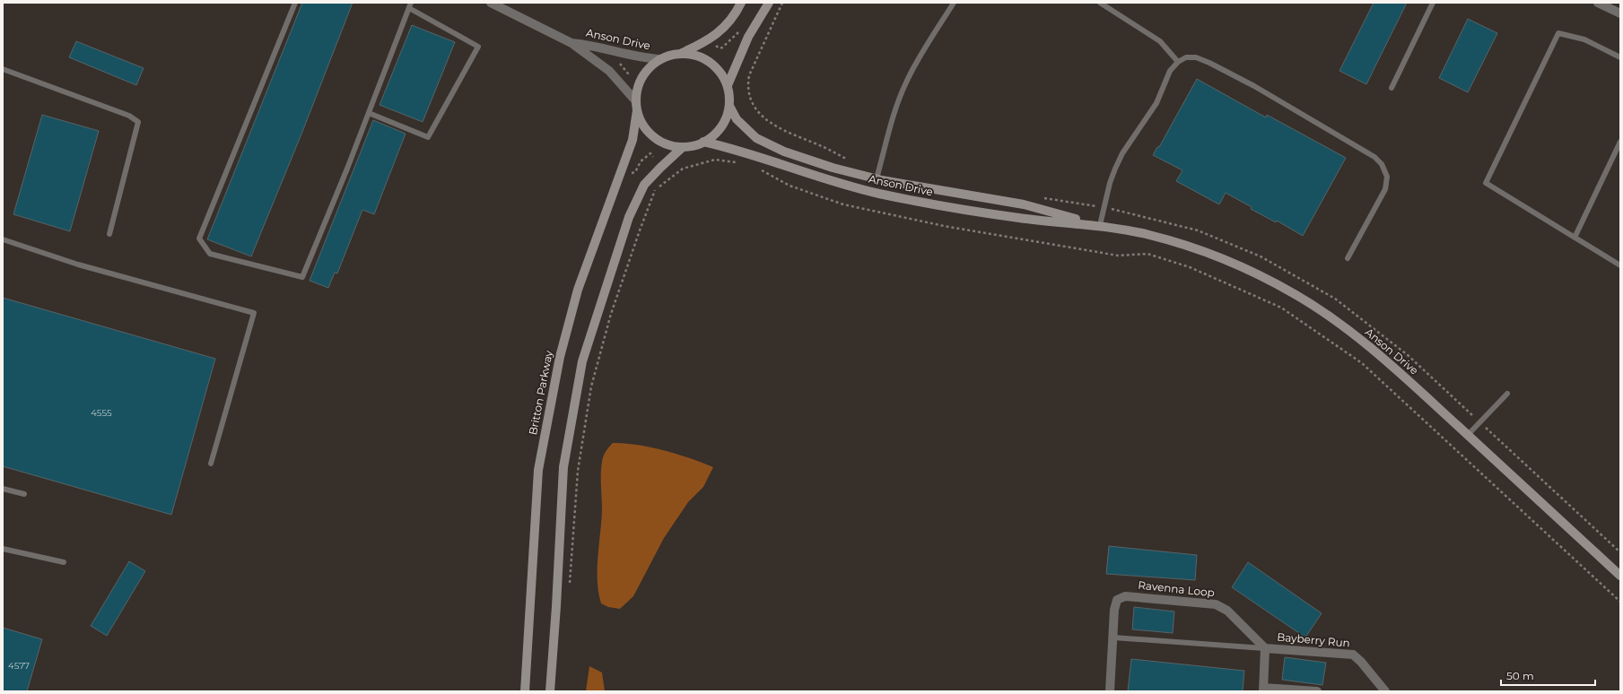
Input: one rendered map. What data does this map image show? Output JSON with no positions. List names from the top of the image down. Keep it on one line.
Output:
{"streets":{"main road":["Anson Drive","Britton Parkway"],"street":["Ravenna Loop","Bayberry Run"]},"crossings":[["Anson Drive","Britton Parkway"],["Ravenna Loop","Bayberry Run"]],"house_numbers":["4555","4577"],"scale_bar":"50 m"}
